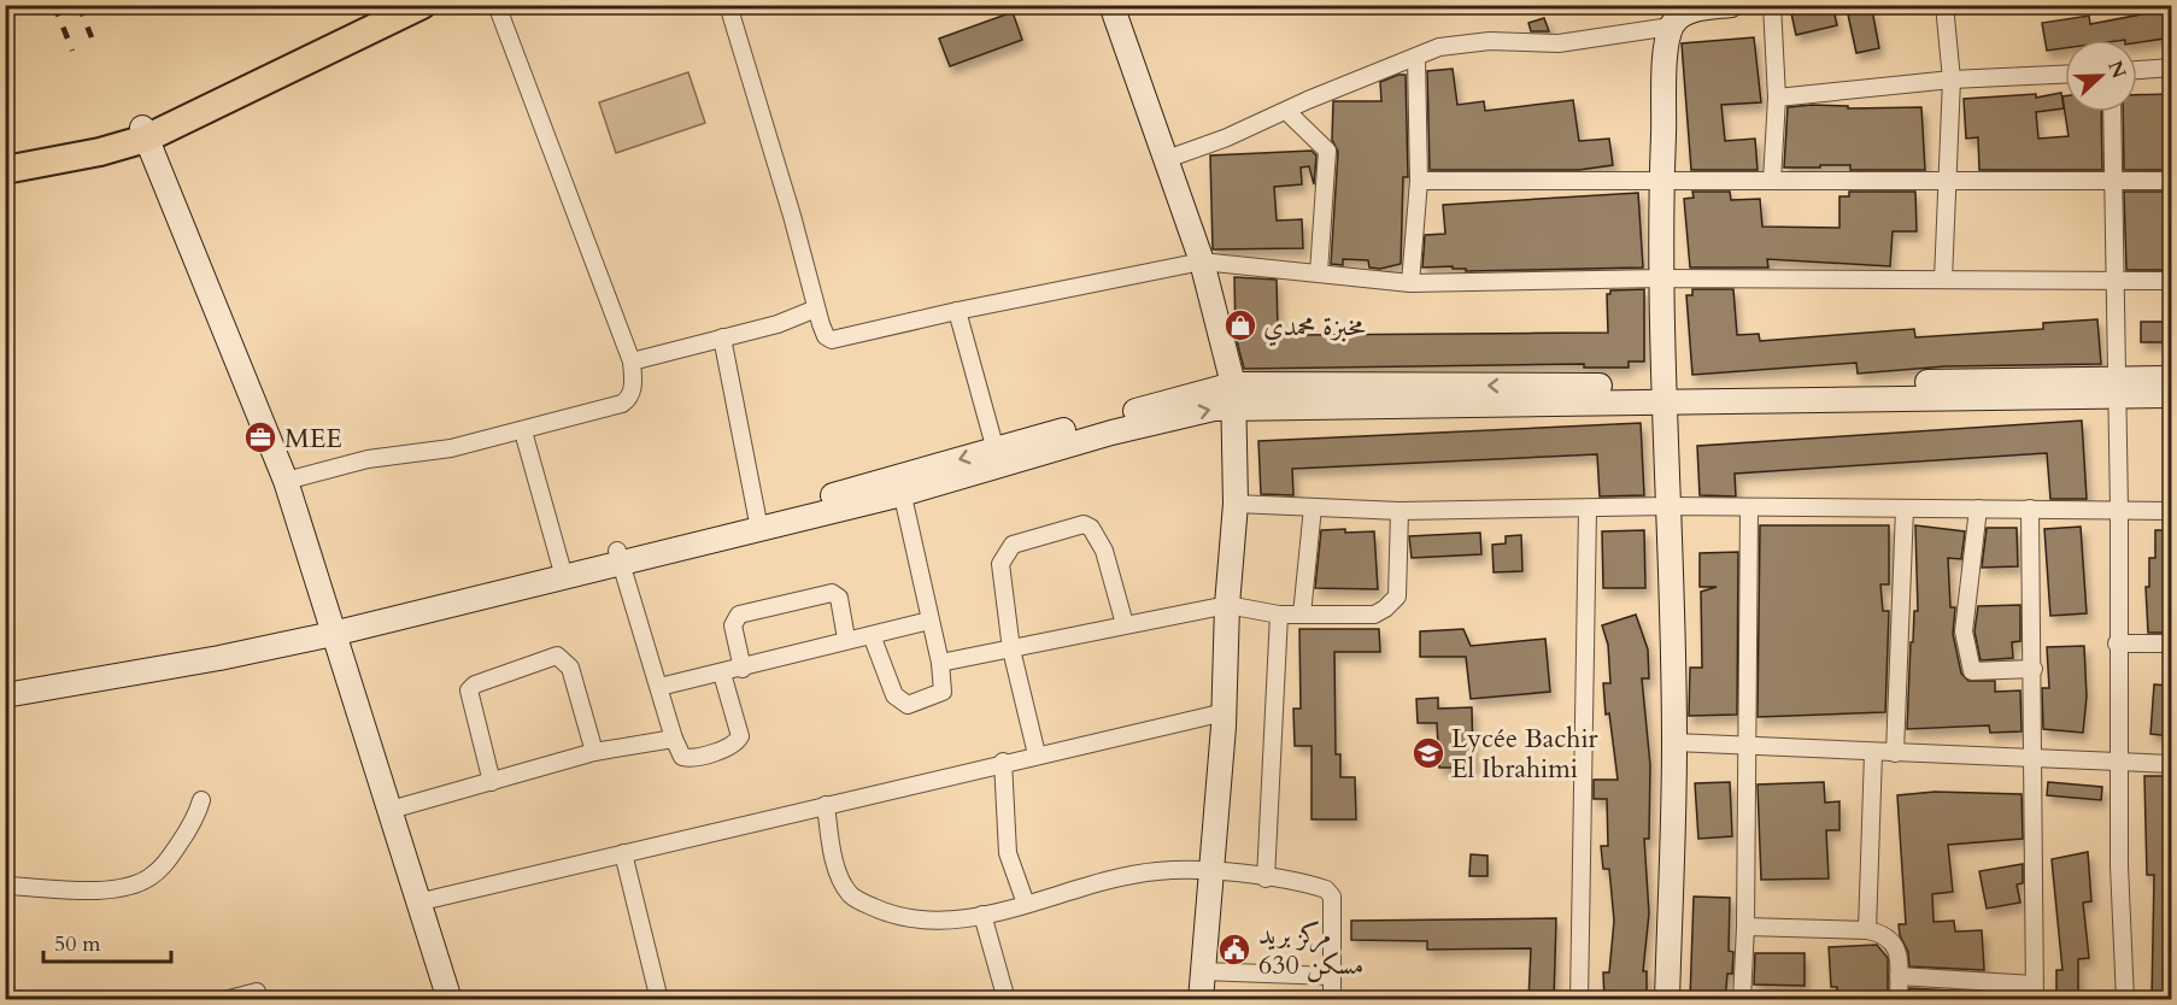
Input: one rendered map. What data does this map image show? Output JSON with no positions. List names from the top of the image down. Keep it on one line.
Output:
{"places":{"shop":["مخبزة محمدي"],"office":["MEE"],"school or university":["Lycée Bachir El Ibrahimi"],"public building":["مركز بريد 630 مسكن"]},"scale_bar":"50 m","north":"right"}
